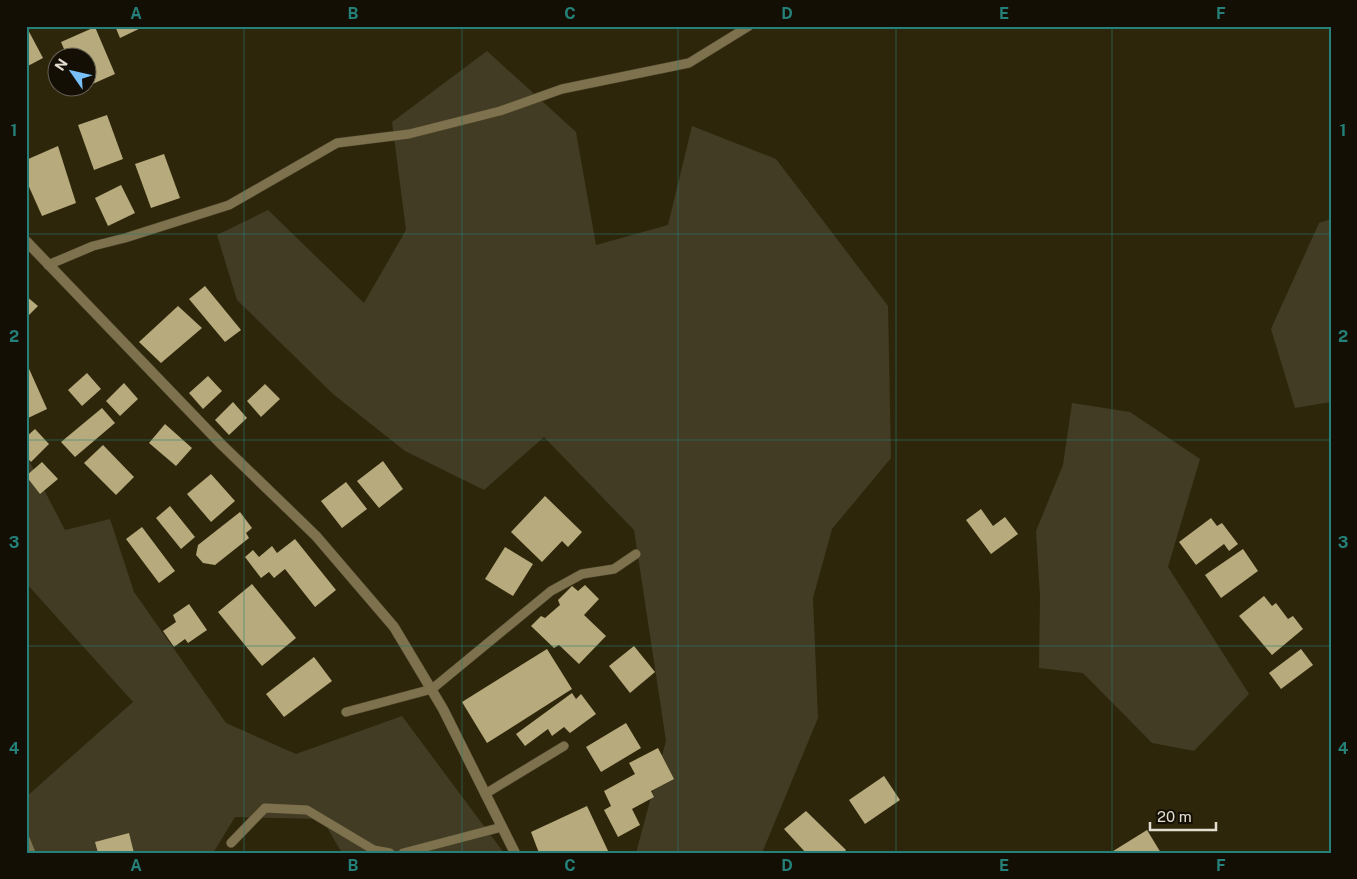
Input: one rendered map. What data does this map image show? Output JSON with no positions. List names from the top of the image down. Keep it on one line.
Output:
{"scale_bar":"20 m","north":"top left","grid":{"columns":["A","B","C","D","E","F"],"rows":["1","2","3","4"]}}
